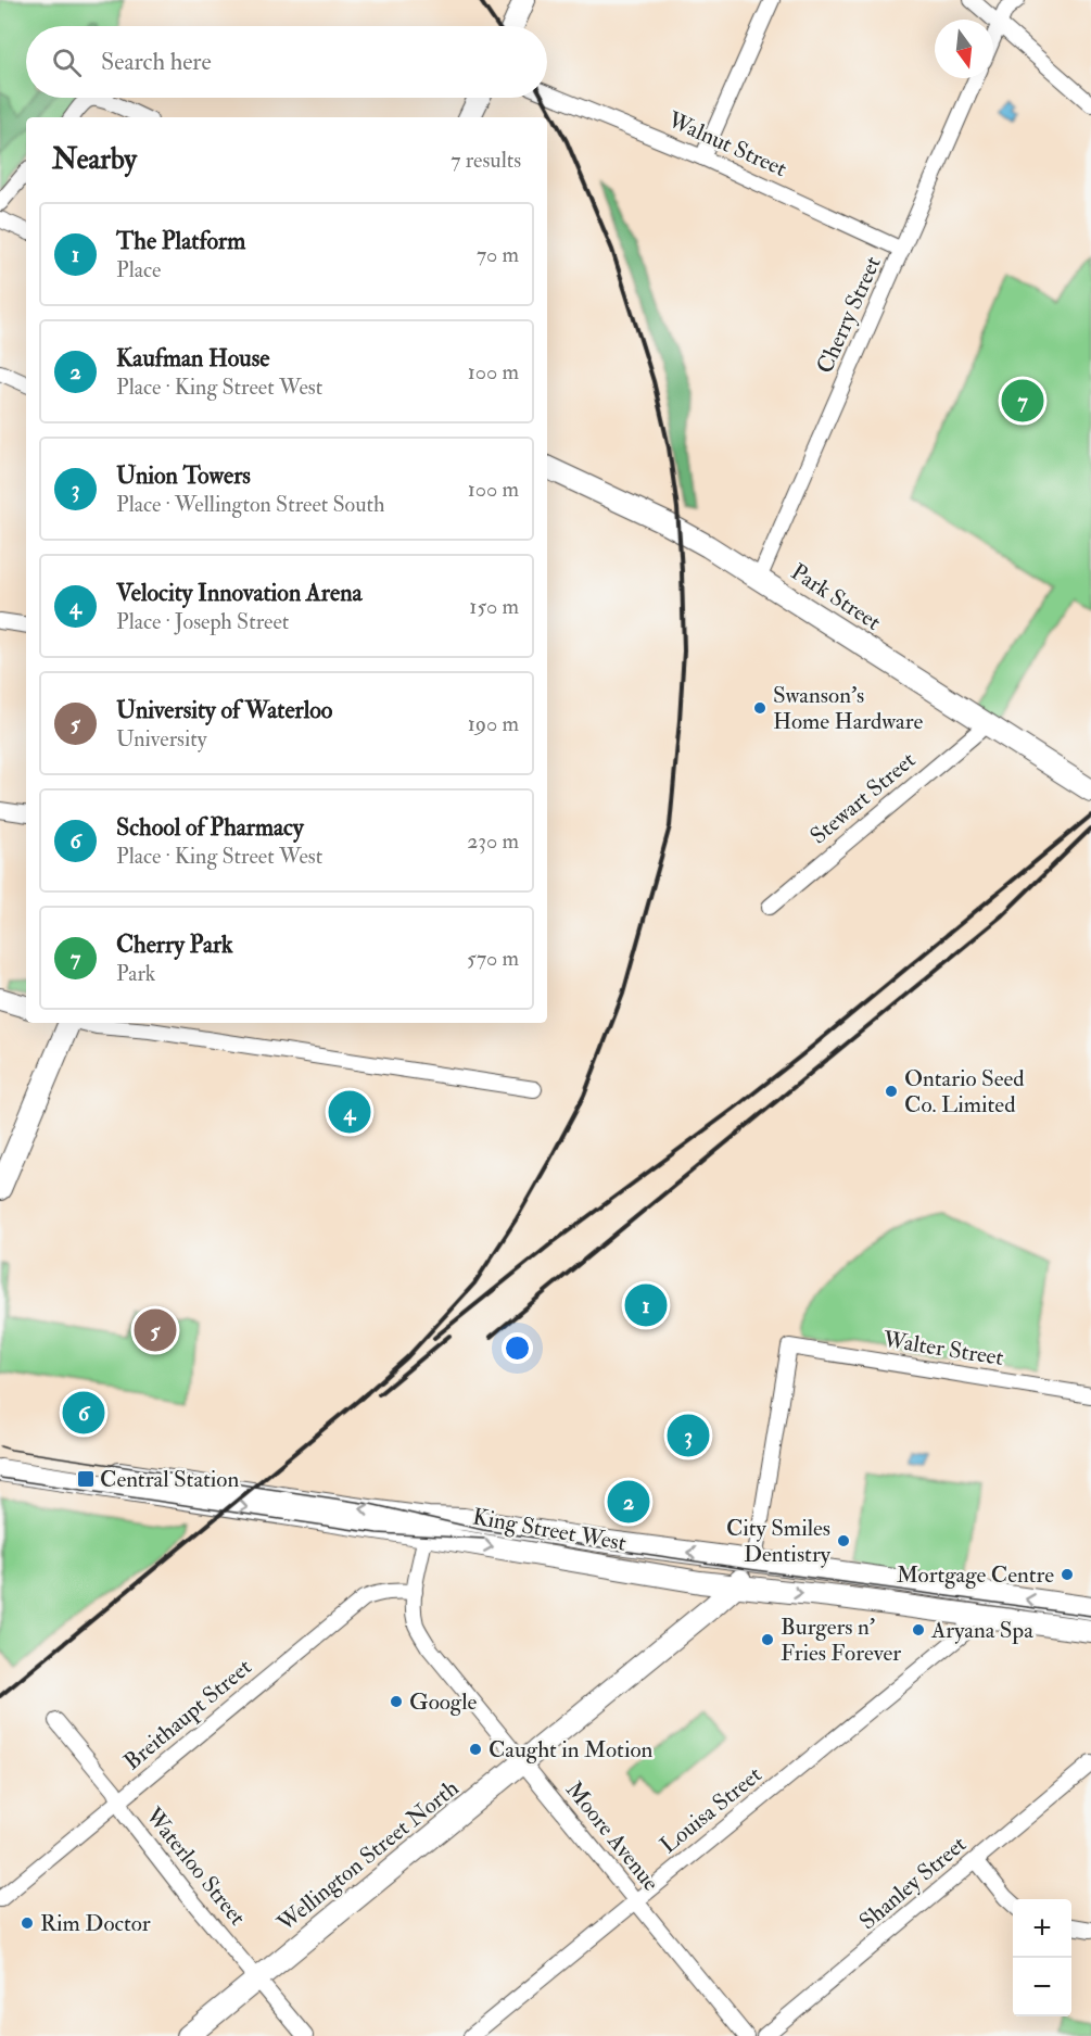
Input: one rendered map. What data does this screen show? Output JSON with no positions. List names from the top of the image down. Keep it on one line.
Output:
{"streets":{"main road":["Park Street","King Street West","Wellington Street North"],"street":["Walnut Street","Cherry Street","Stewart Street","Walter Street","Breithaupt Street","Louisa Street","Moore Avenue","Waterloo Street","Shanley Street"]},"crossings":[["Walnut Street","Cherry Street"],["Cherry Street","Park Street"],["Park Street","Stewart Street"],["Walter Street","King Street West"],["Walter Street","Wellington Street North"],["King Street West","Louisa Street"],["King Street West","Moore Avenue"],["King Street West","Wellington Street North"],["Breithaupt Street","Moore Avenue"],["Breithaupt Street","Waterloo Street"],["Louisa Street","Moore Avenue"],["Moore Avenue","Wellington Street North"],["Wellington Street North","Waterloo Street"]],"places":{"other":["Swanson's Home Hardware","Ontario Seed Co. Limited","City Smiles Dentistry","Mortgage Centre","Aryana Spa","Burgers n' Fries Forever","Google","Caught in Motion","Rim Doctor"],"transit":["Central Station"]},"north":"bottom","page":{"search":"Search here","heading":["Nearby","7 results"],"list":[{"mark":"1","name":"The Platform","note":"Place","value":"70 m"},{"mark":"2","name":"Kaufman House","note":"Place · King Street West","value":"100 m"},{"mark":"3","name":"Union Towers","note":"Place · Wellington Street South","value":"100 m"},{"mark":"4","name":"Velocity Innovation Arena","note":"Place · Joseph Street","value":"150 m"},{"mark":"5","name":"University of Waterloo","note":"University","value":"190 m"},{"mark":"6","name":"School of Pharmacy","note":"Place · King Street West","value":"230 m"},{"mark":"7","name":"Cherry Park","note":"Park","value":"570 m"}],"pins":["7","4","1","5","6","3","2"],"map_buttons":["+","−"]}}
